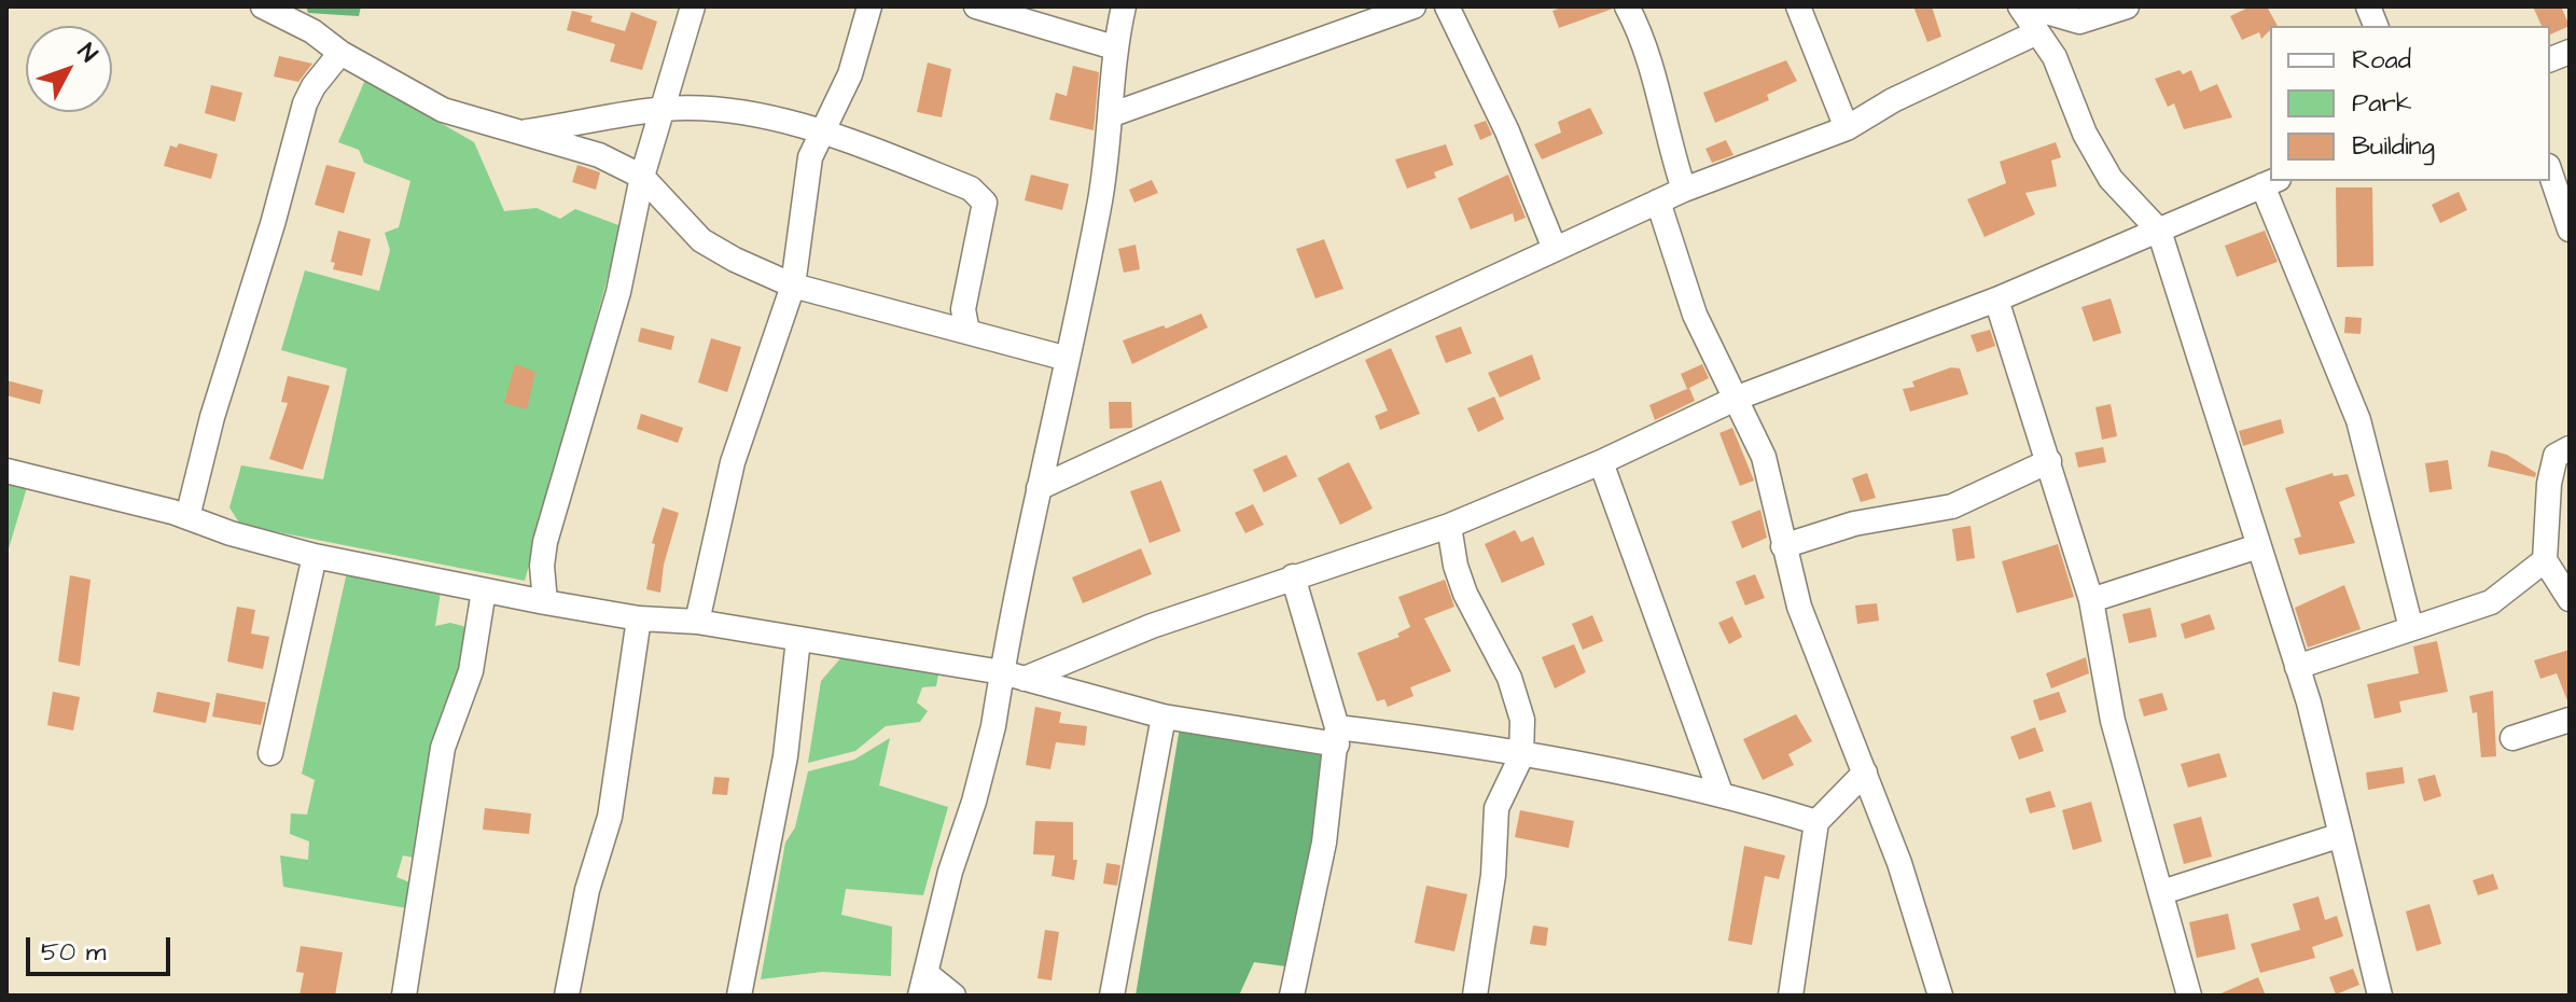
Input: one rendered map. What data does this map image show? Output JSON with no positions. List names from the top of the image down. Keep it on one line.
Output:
{"legend":["Road","Park","Building"],"scale_bar":"50 m","north":"top right"}
